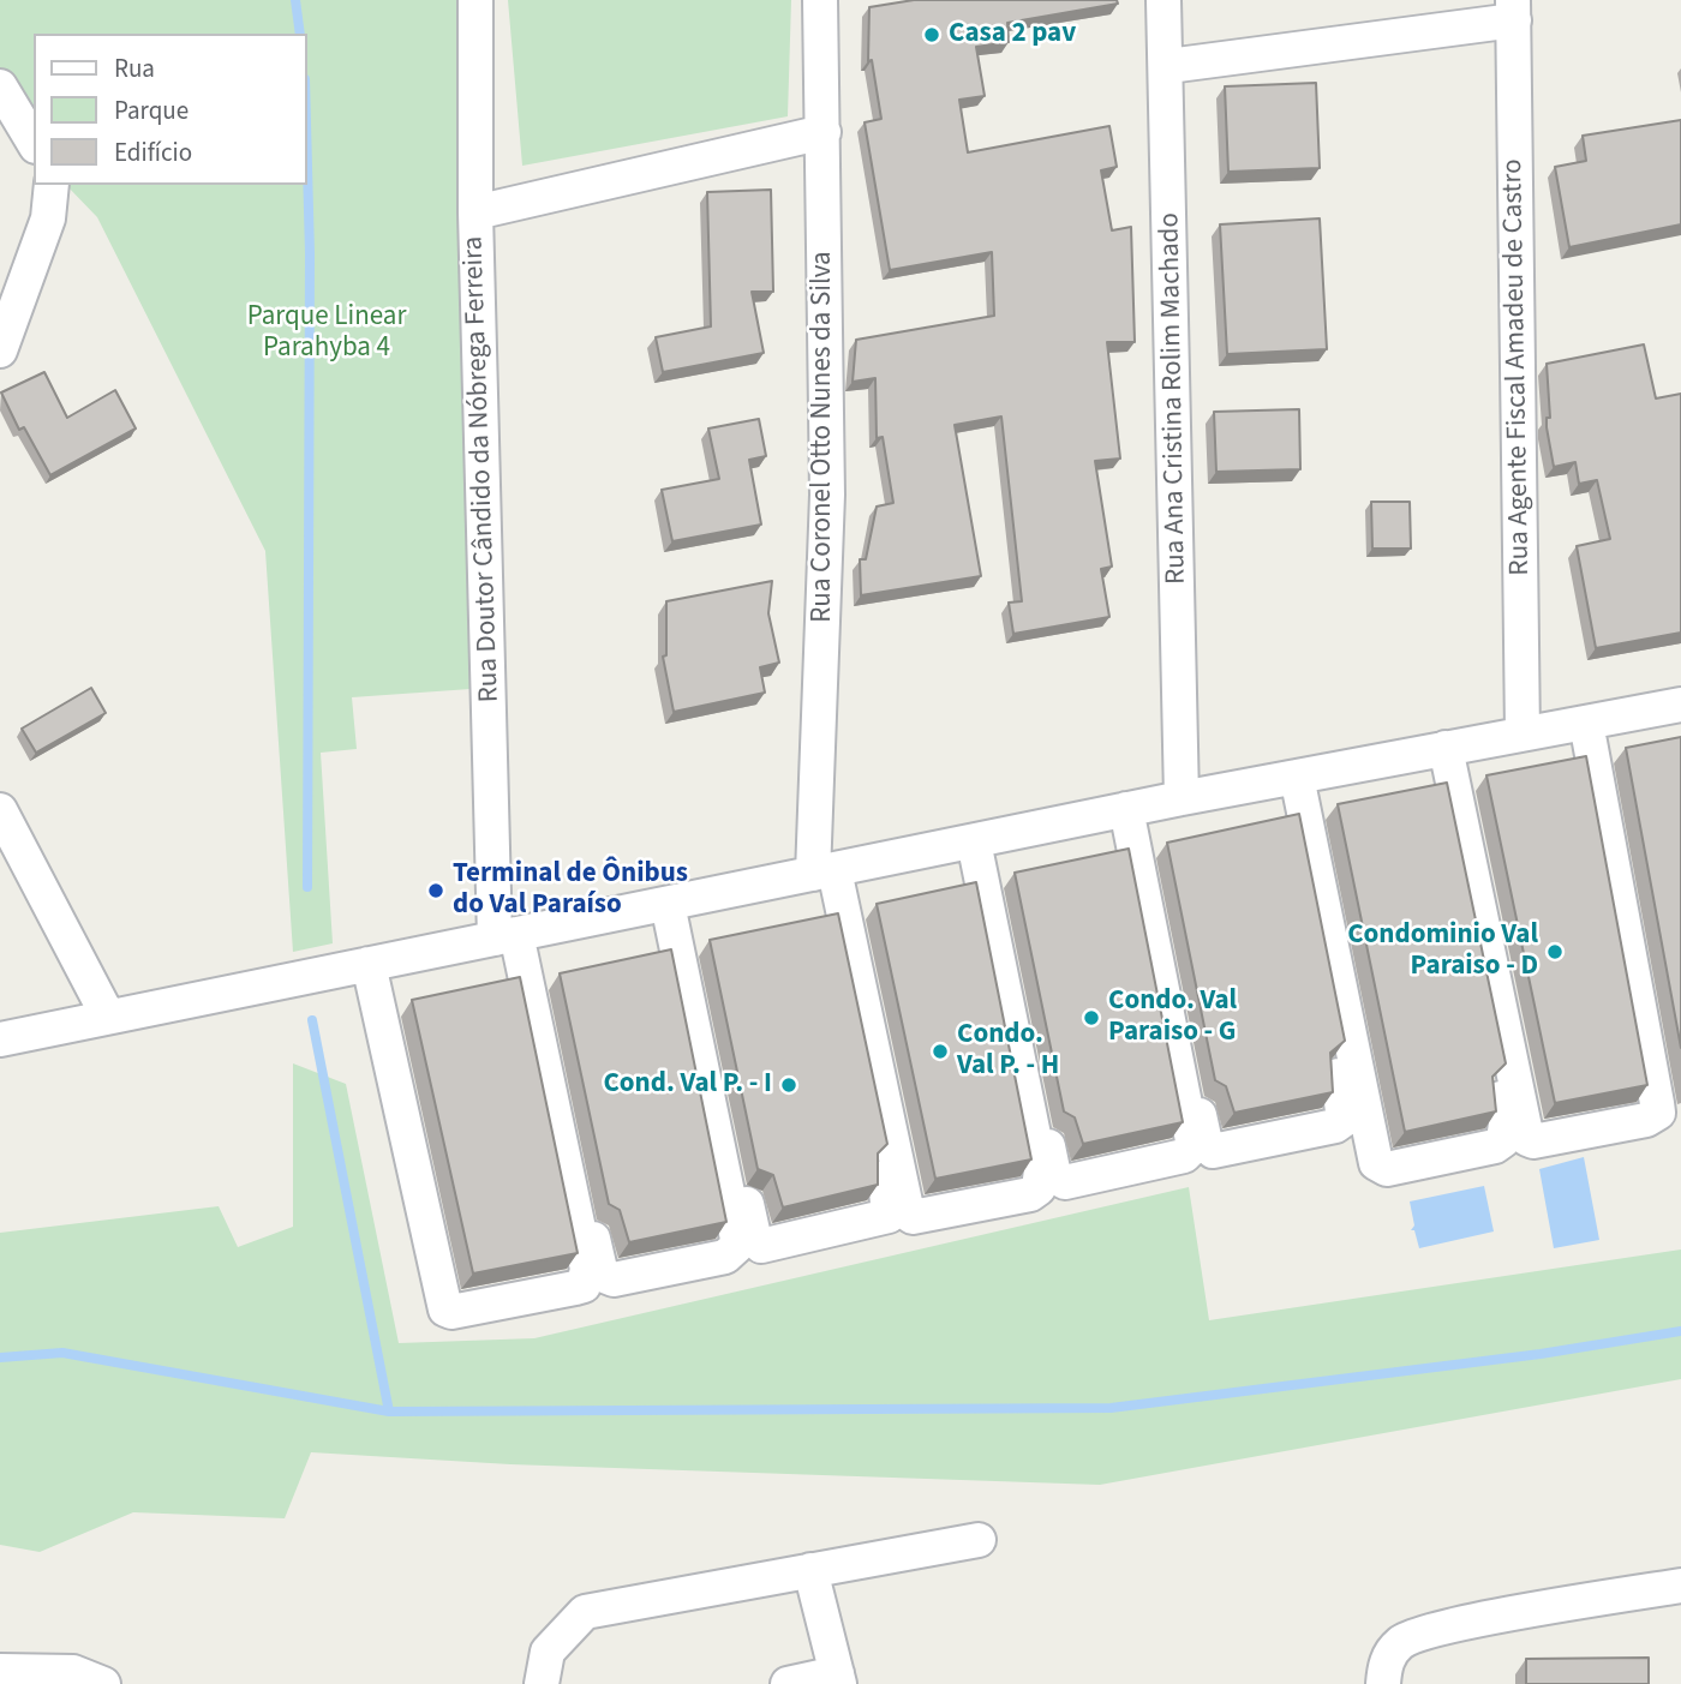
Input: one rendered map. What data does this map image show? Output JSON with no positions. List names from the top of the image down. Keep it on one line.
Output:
{"streets":{"street":["Rua Agente Fiscal Amadeu de Castro","Rua Ana Cristina Rolim Machado","Rua Coronel Otto Nunes da Silva","Rua Doutor Cândido da Nóbrega Ferreira"]},"parks":["Parque Linear Parahyba 4"],"places":["Casa 2 pav","Terminal de Ônibus do Val Paraíso","Condominio Val Paraiso - D","Condo. Val Paraiso - G","Condo. Val P. - H","Cond. Val P. - I"],"legend":["Rua","Parque","Edifício"]}
